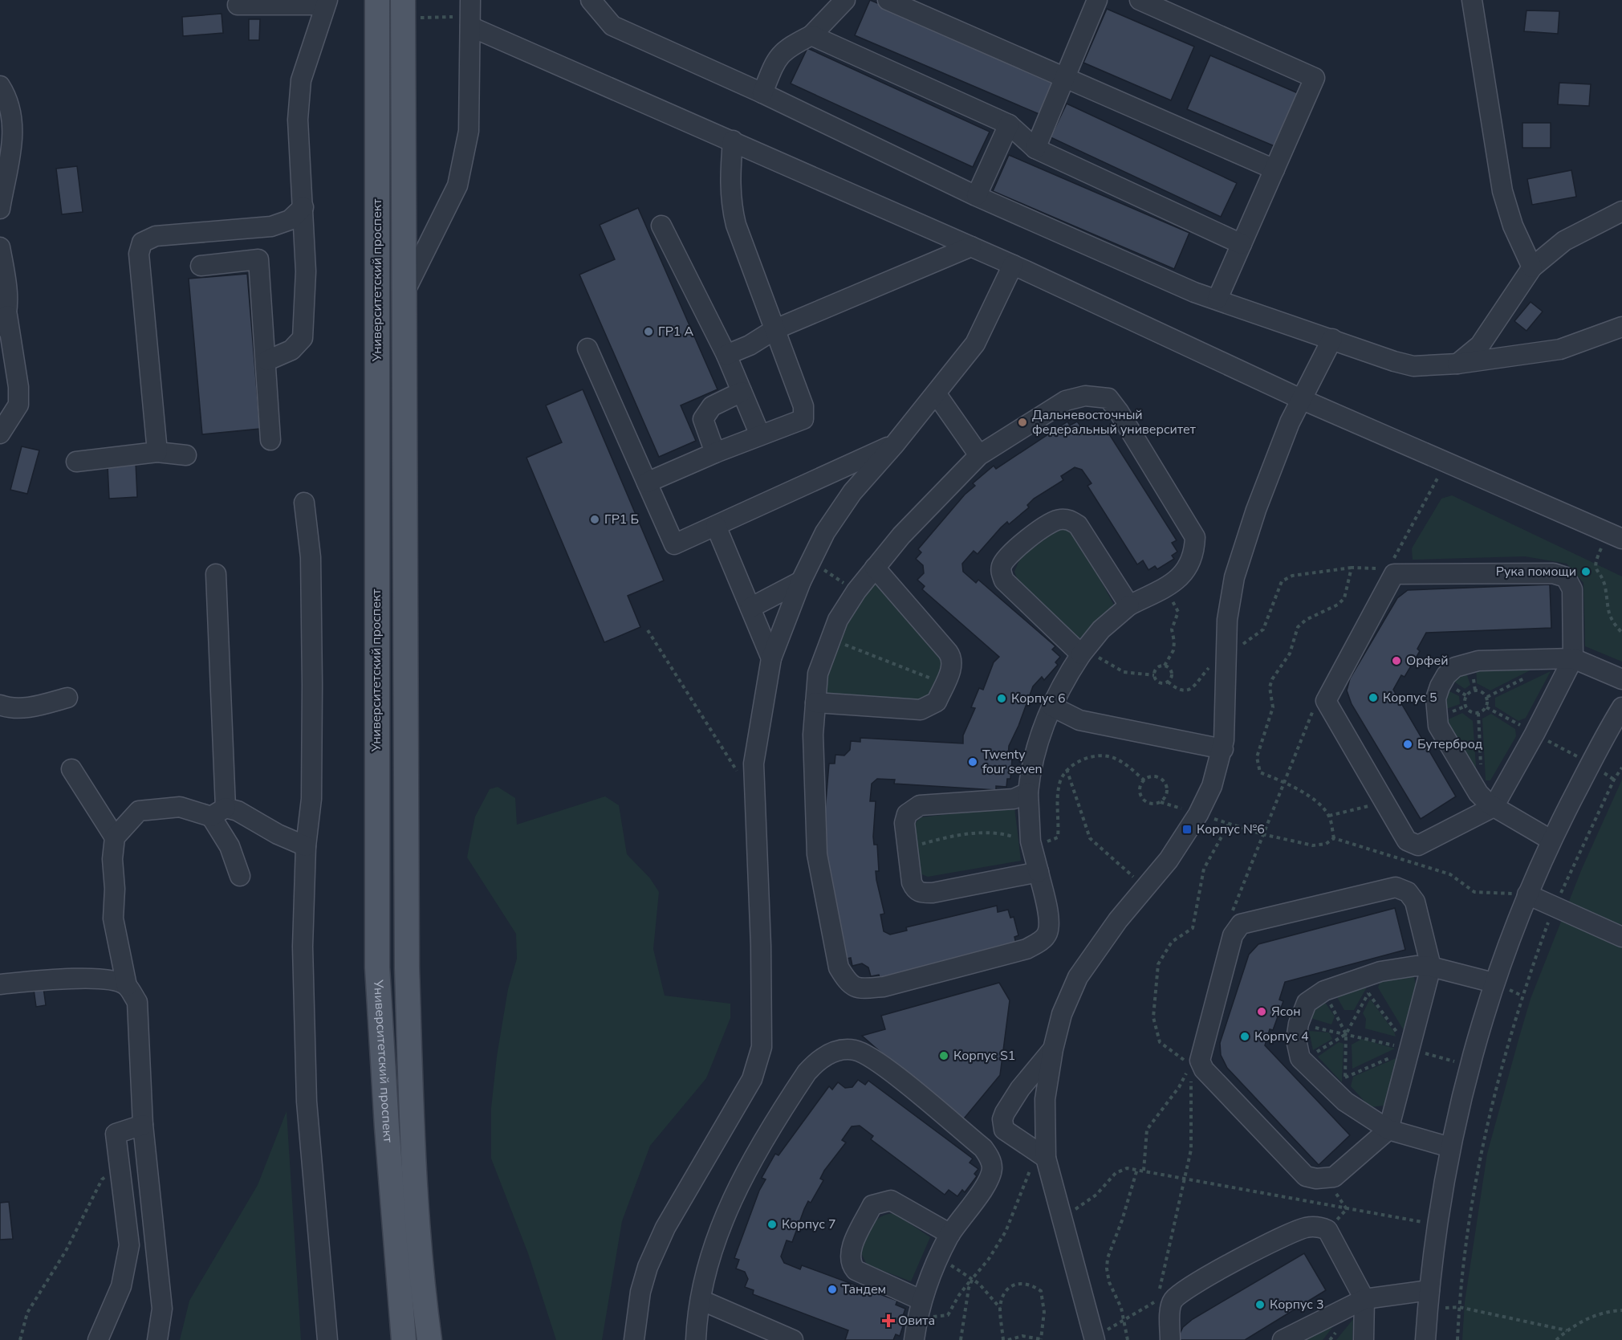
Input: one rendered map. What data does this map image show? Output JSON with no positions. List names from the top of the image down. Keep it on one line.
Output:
{"streets":{"main road":["Университетский проспект"]},"places":{"other":["ГР1 А","Дальневосточный федеральный университет","ГР1 Б","Рука помощи","Орфей","Корпус 5","Корпус 6","Бутерброд","Twenty four seven","Ясон","Корпус 4","Корпус S1","Корпус 7","Тандем","Корпус 3"],"transit":["Корпус №6"],"health":["Овита"]}}
